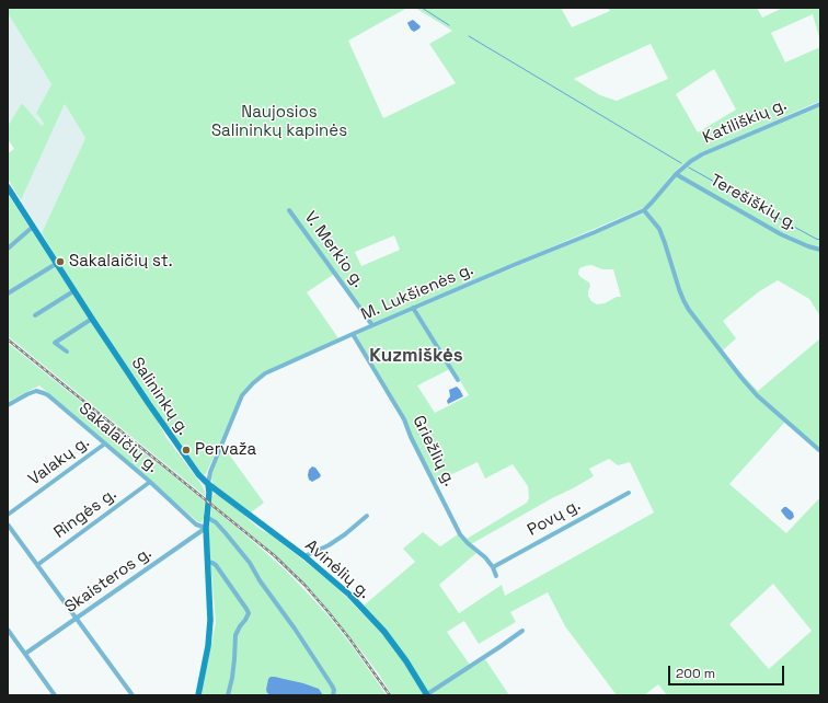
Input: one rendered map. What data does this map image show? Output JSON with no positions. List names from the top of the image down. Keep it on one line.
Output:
{"streets":{"main road":["Salininkų g.","Avinėlių g."],"street":["Katiliškių g.","Terešiškių g.","V. Merkio g.","M. Lukšienės g.","Sakalaičių g.","Griežlių g.","Valakų g.","Ringės g.","Povų g.","Skaisteros g."]},"crossings":[["Katiliškių g.","M. Lukšienės g."],["Terešiškių g.","M. Lukšienės g."],["V. Merkio g.","M. Lukšienės g."],["M. Lukšienės g.","Salininkų g."],["M. Lukšienės g.","Griežlių g."],["M. Lukšienės g.","Avinėlių g."],["Salininkų g.","Avinėlių g."],["Sakalaičių g.","Valakų g."],["Sakalaičių g.","Ringės g."],["Sakalaičių g.","Skaisteros g."],["Griežlių g.","Povų g."]],"districts":["Kuzmiškės"],"parks":["Naujosios Salininkų kapinės"],"places":["Sakalaičių st.","Pervaža"],"scale_bar":"200 m"}
